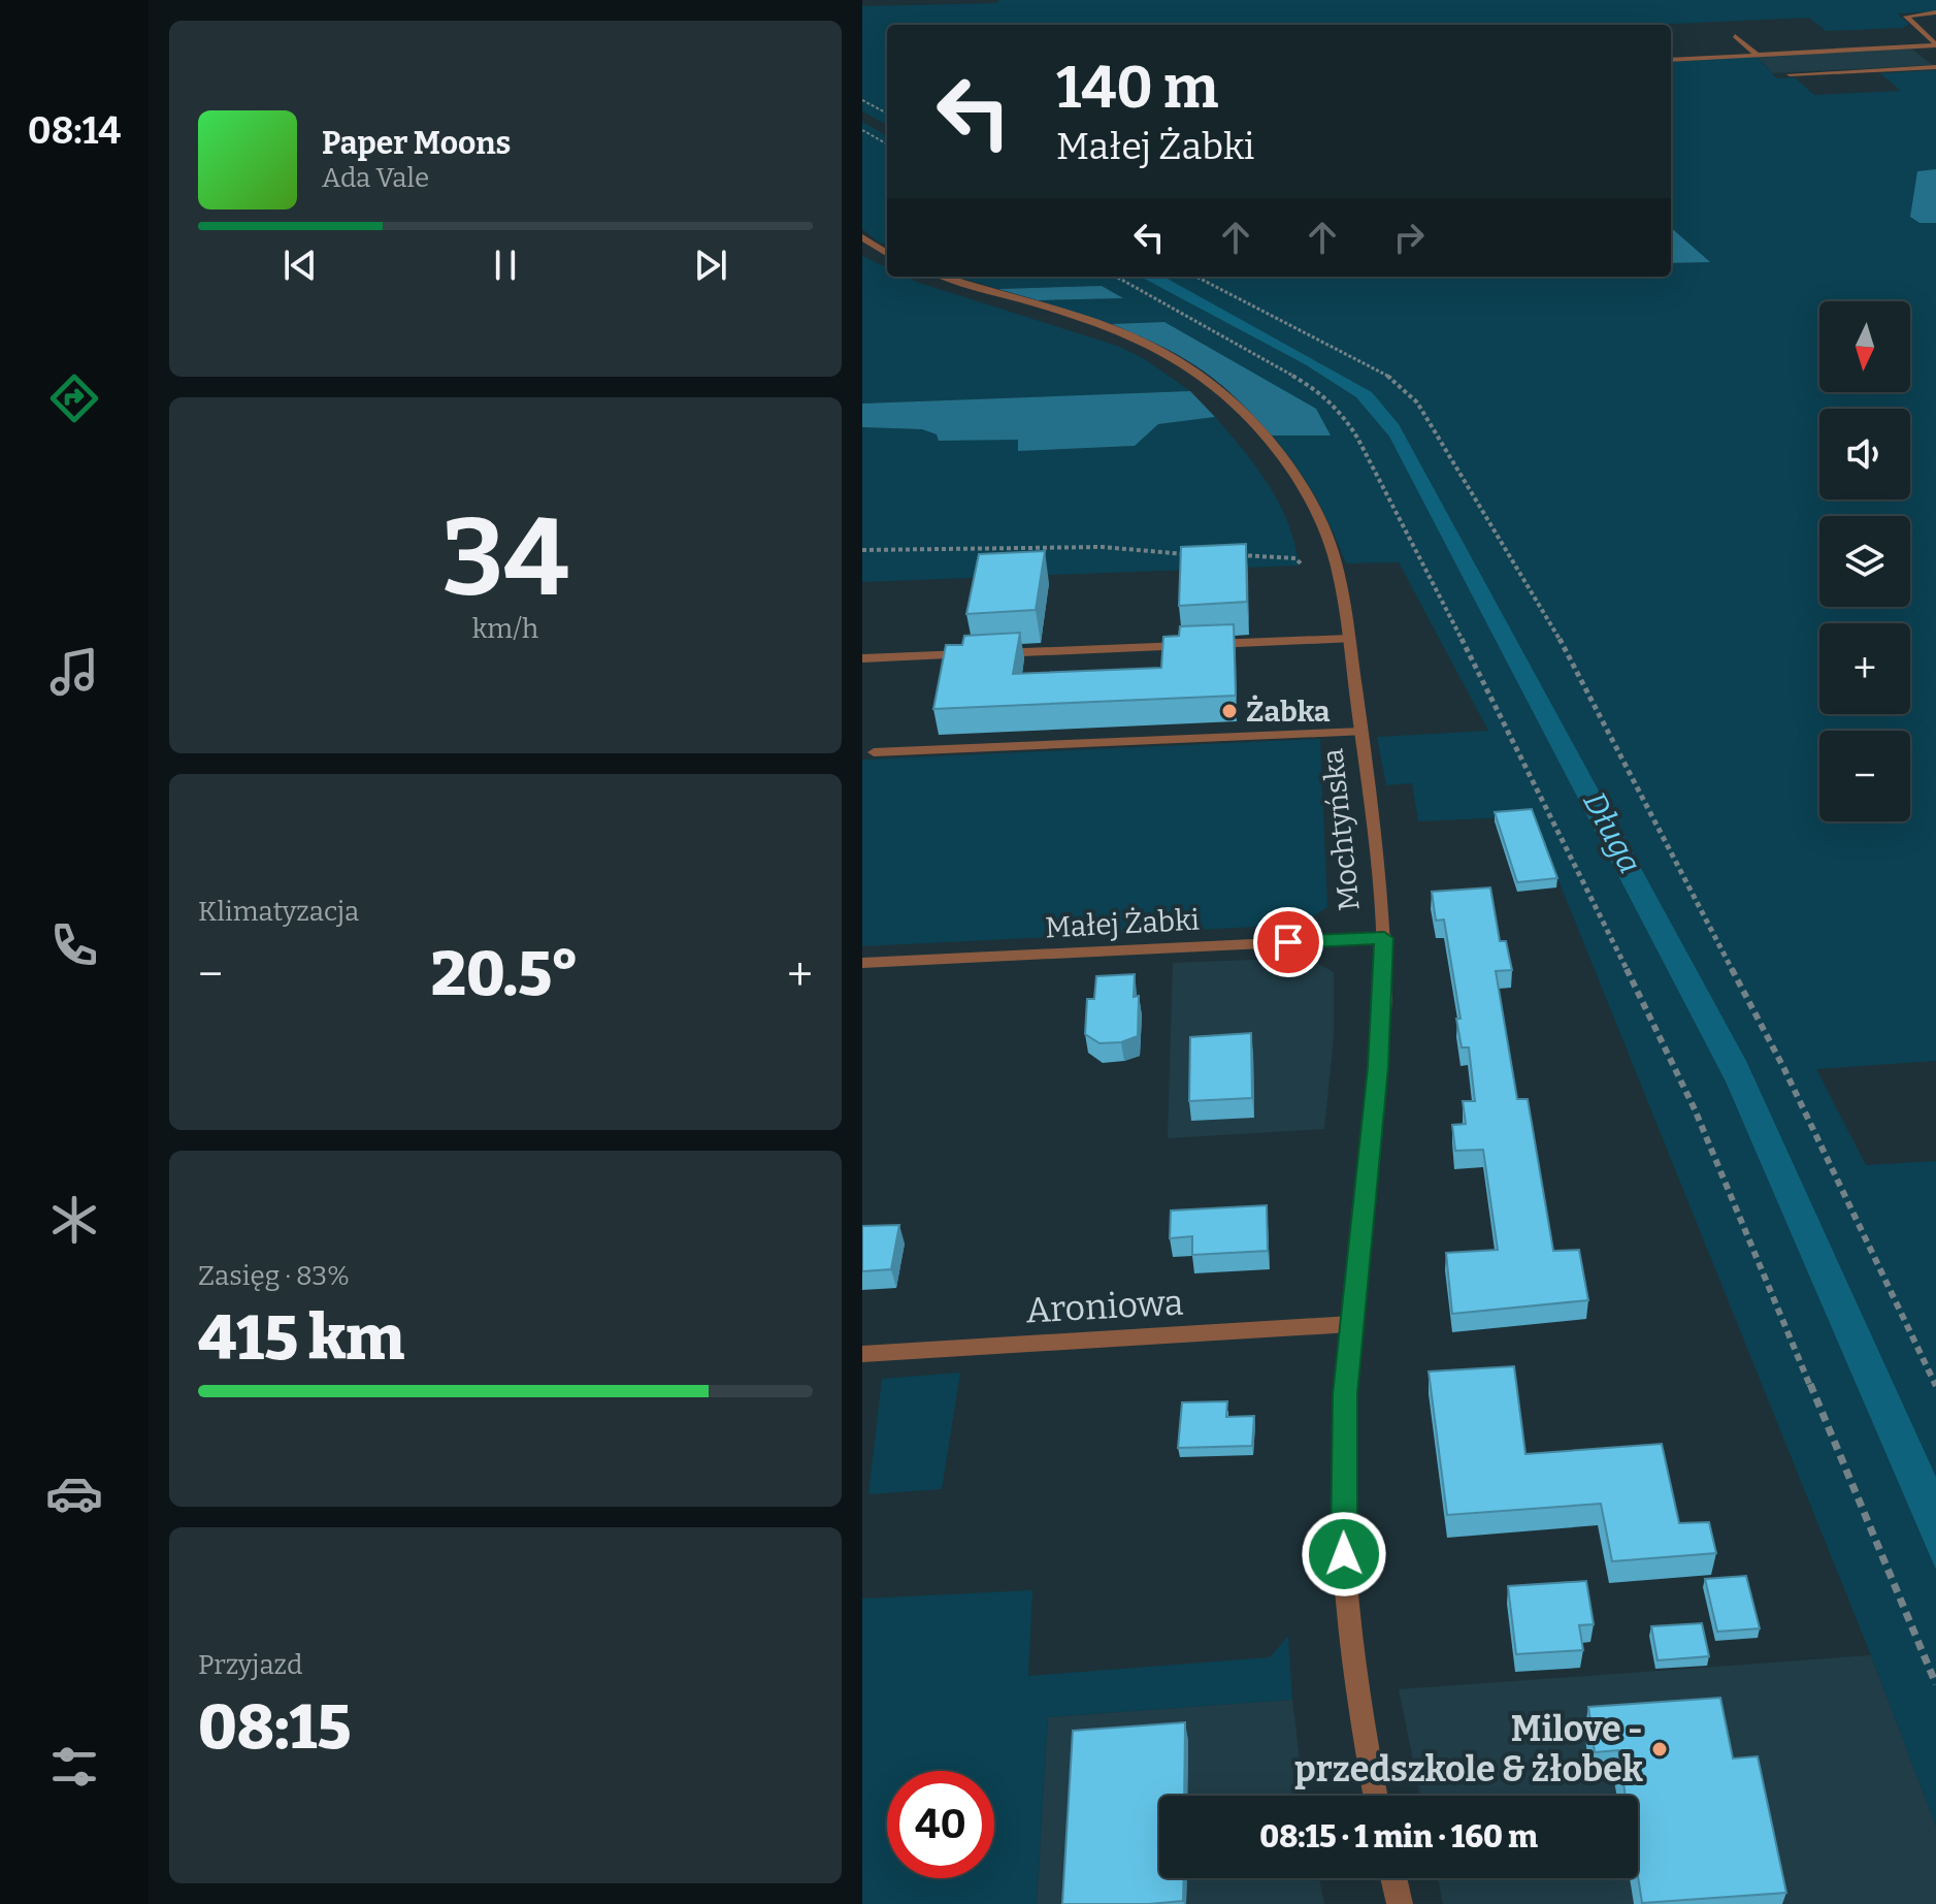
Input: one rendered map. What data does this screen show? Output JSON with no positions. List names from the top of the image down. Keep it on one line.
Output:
{"streets":{"street":["Mochtyńska","Małej Żabki","Aroniowa"]},"crossings":[["Mochtyńska","Małej Żabki"],["Mochtyńska","Aroniowa"]],"water":["Długa"],"places":["Żabka","Milove - przedszkole & żłobek"],"north":"bottom","page":{"tabs":"08:14","turn":["140 m","Małej Żabki"],"song":["Paper Moons","Ada Vale"],"map_buttons":["+","−"],"tile":[["34","km/h"],"Klimatyzacja",["Zasięg · 83%","415 km"],["Przyjazd","08:15"]],"heat":["−","20.5°","+"],"limit":"40","trip":"08:15 · 1 min · 160 m"}}
